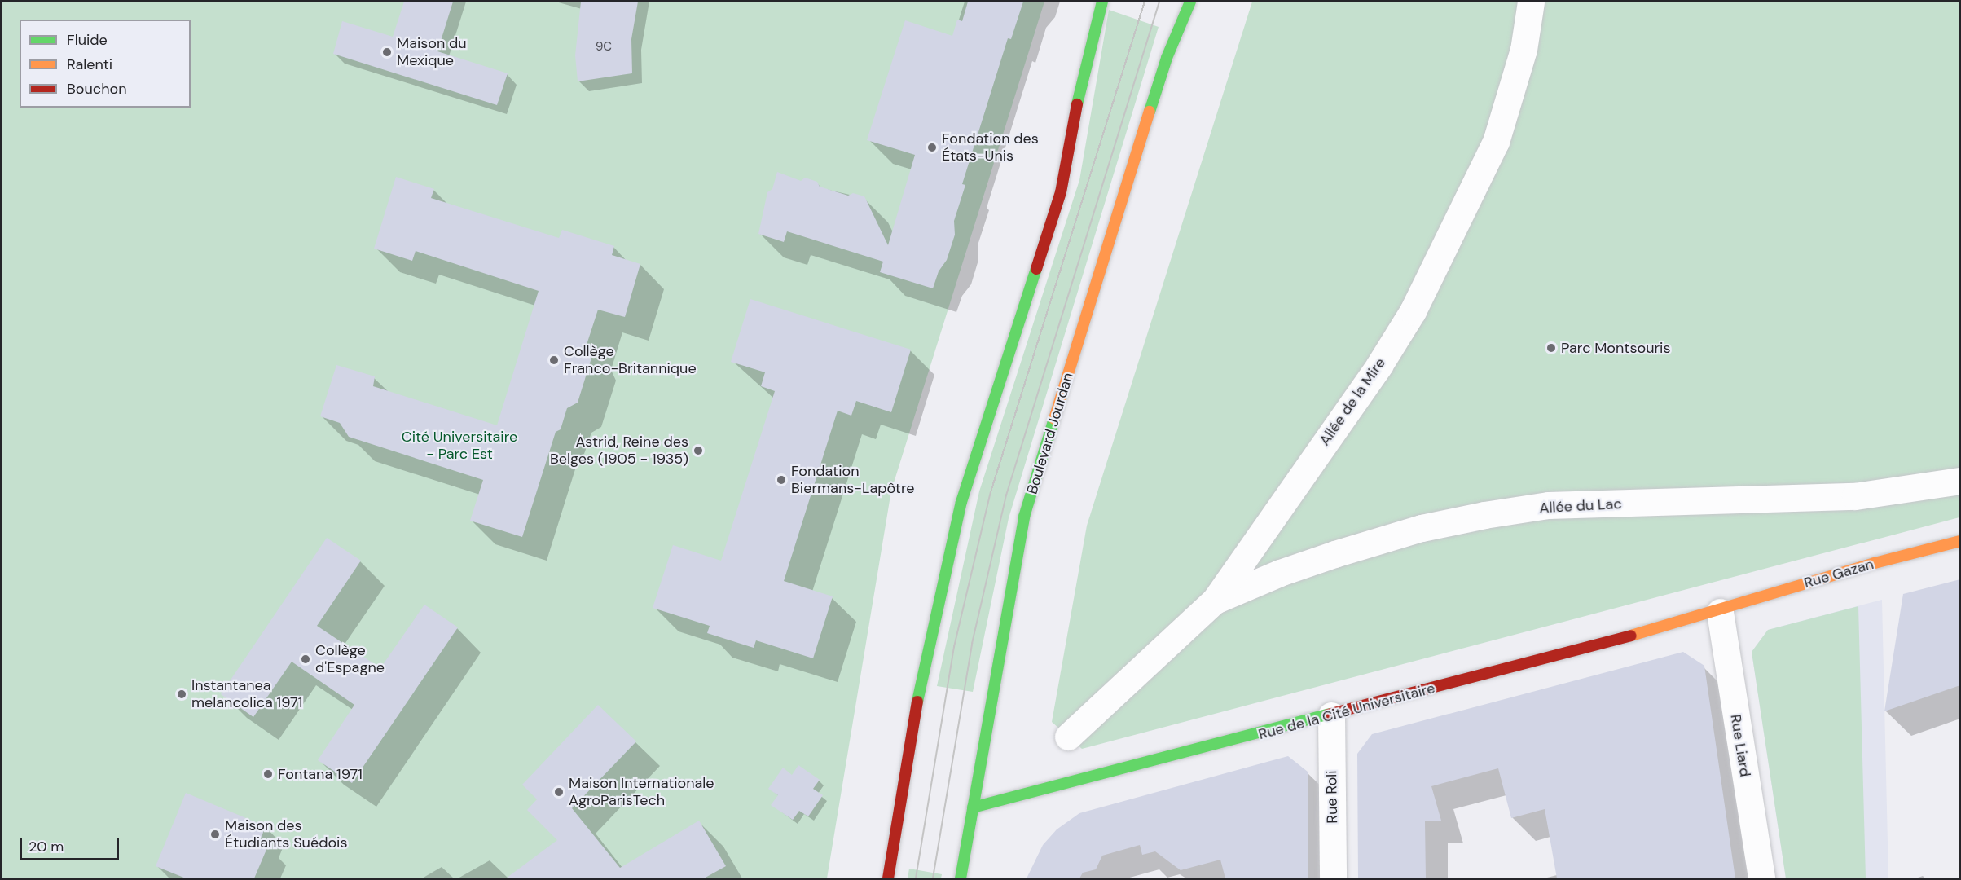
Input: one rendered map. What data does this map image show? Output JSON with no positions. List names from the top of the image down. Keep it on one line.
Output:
{"streets":{"main road":["Boulevard Jourdan","Rue Gazan","Rue de la Cité Universitaire"],"street":["Allée de la Mire","Allée du Lac","Rue Liard","Rue Roli"]},"crossings":[["Allée de la Mire","Allée du Lac"],["Boulevard Jourdan","Rue de la Cité Universitaire"],["Rue Gazan","Rue de la Cité Universitaire"],["Rue Gazan","Rue Liard"],["Rue de la Cité Universitaire","Rue Liard"],["Rue de la Cité Universitaire","Rue Roli"]],"parks":["Cité Universitaire - Parc Est"],"places":["Maison du Mexique","Fondation des États-Unis","Parc Montsouris","Collège Franco-Britannique","Astrid, Reine des Belges (1905 - 1935)","Fondation Biermans-Lapôtre","Collège d'Espagne","Instantanea melancolica 1971","Fontana 1971","Maison Internationale AgroParisTech","Maison des Étudiants Suédois"],"house_numbers":["9C"],"legend":["Fluide","Ralenti","Bouchon"],"scale_bar":"20 m"}
